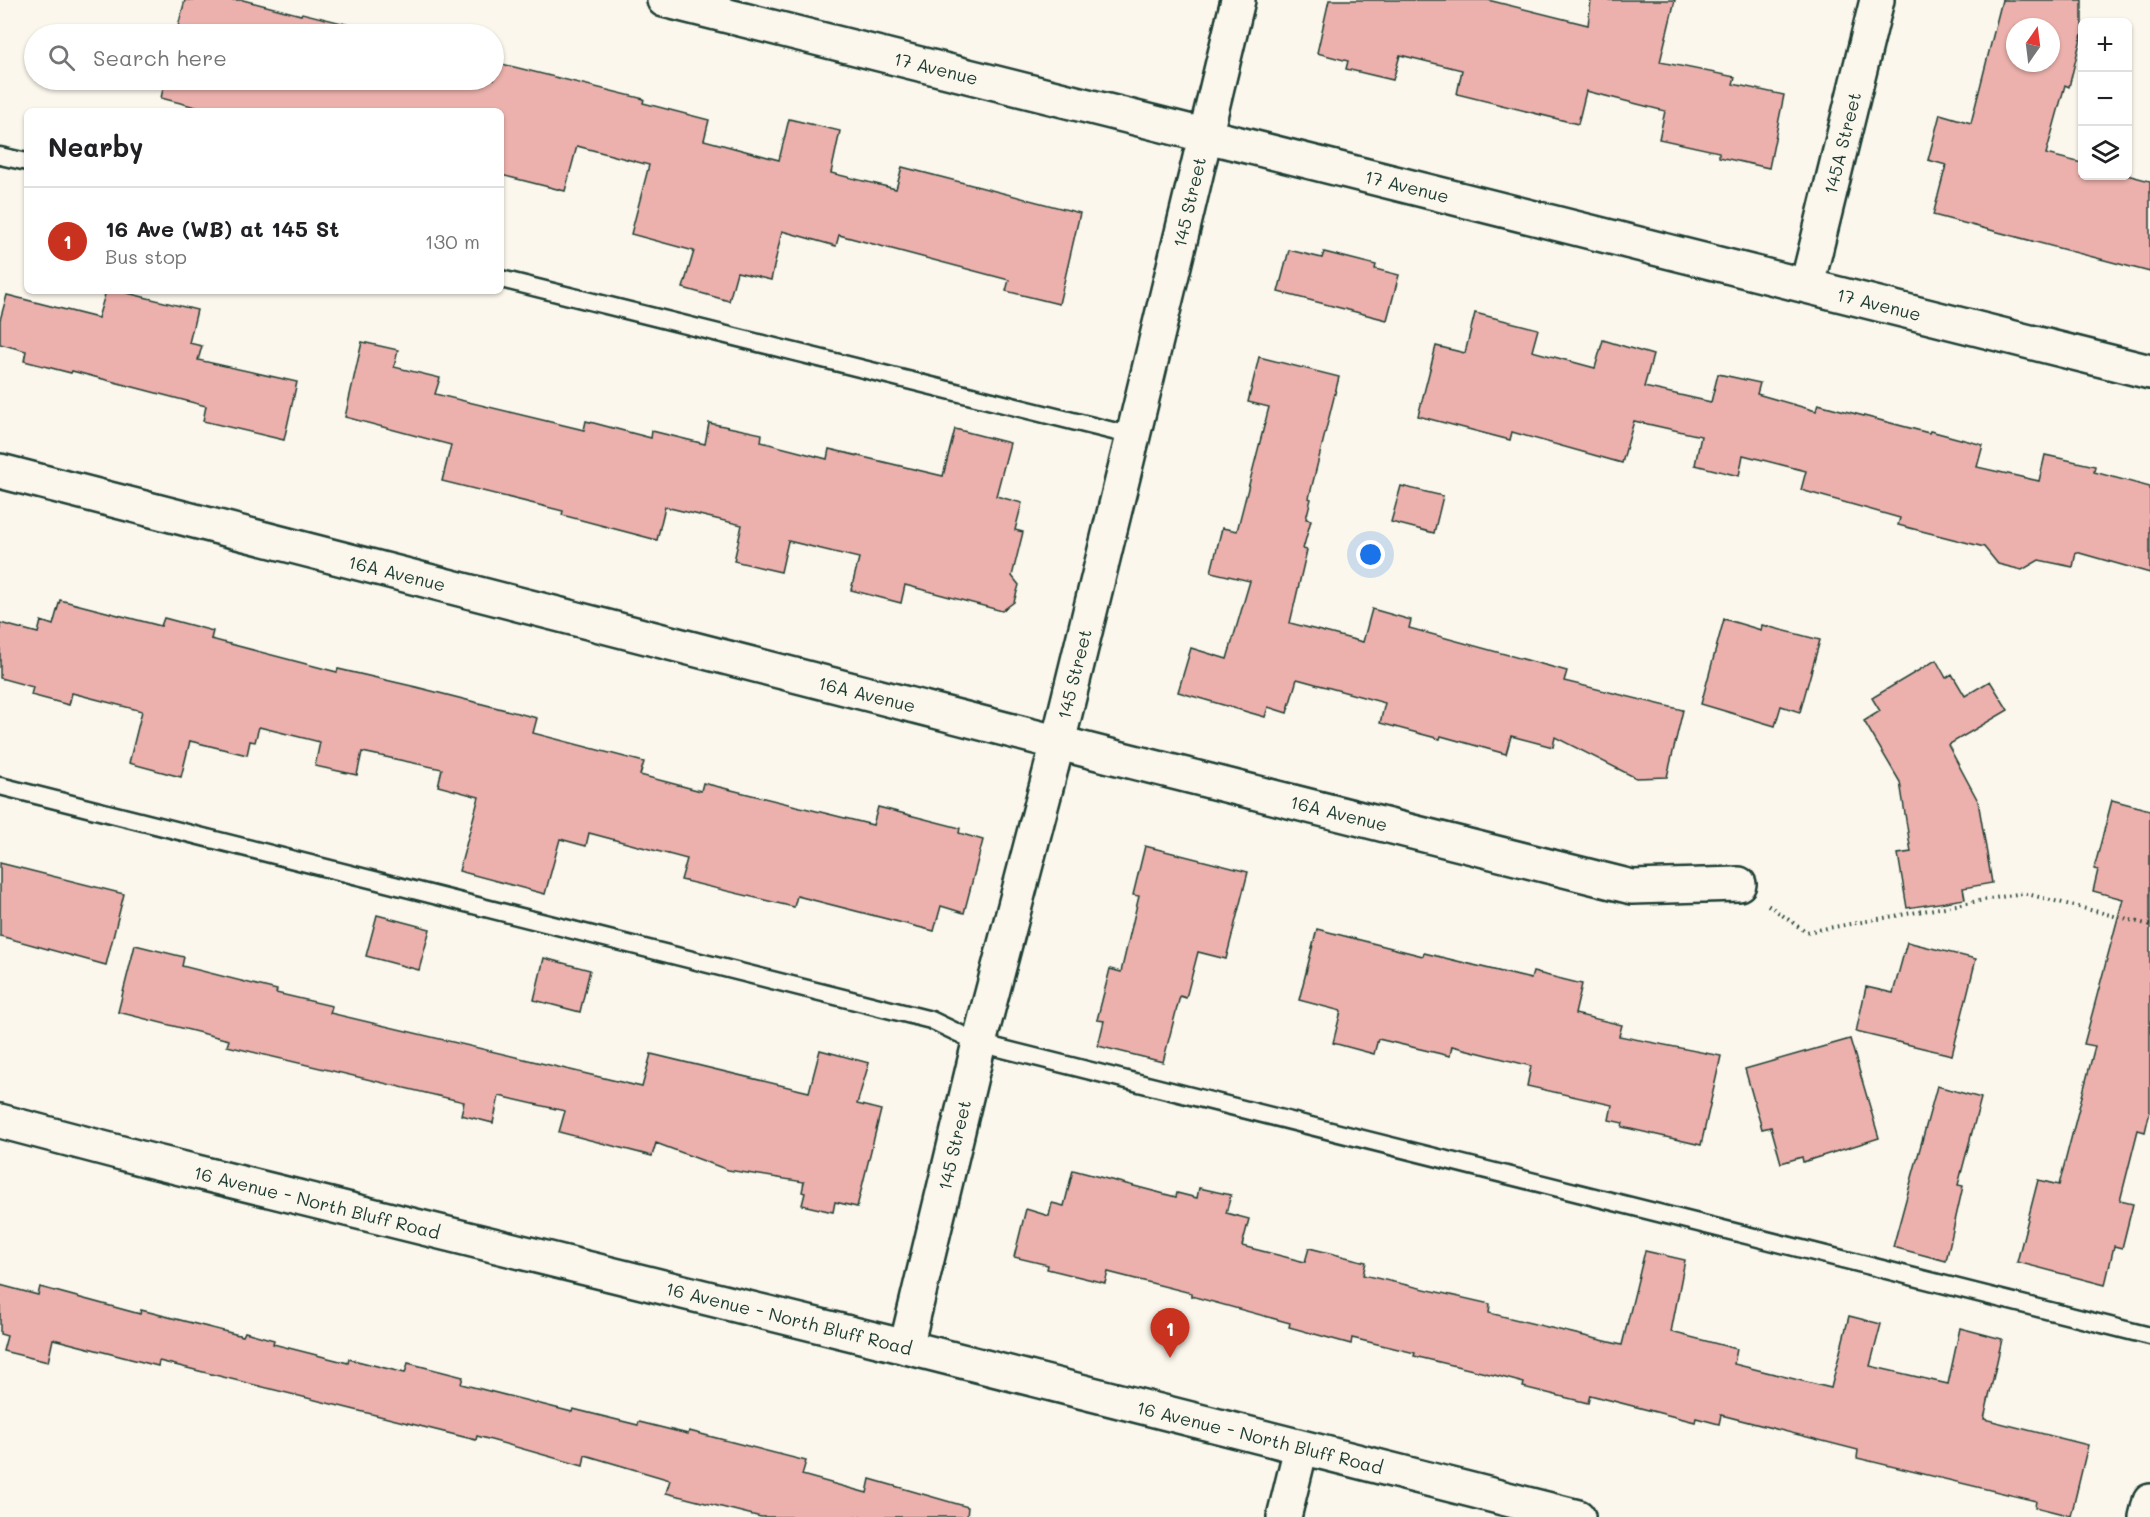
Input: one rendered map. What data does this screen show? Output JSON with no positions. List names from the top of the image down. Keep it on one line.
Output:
{"streets":{"street":["17 Avenue","145A Street","145 Street","16A Avenue","16 Avenue - North Bluff Road"]},"crossings":[["17 Avenue","145A Street"],["17 Avenue","145 Street"],["145 Street","16A Avenue"],["145 Street","16 Avenue - North Bluff Road"]],"north":"top","page":{"map_buttons":["+","−"],"search":"Search here","heading":"Nearby","list":[{"mark":"1","name":"16 Ave (WB) at 145 St","note":"Bus stop","value":"130 m"}],"pins":"1"}}
